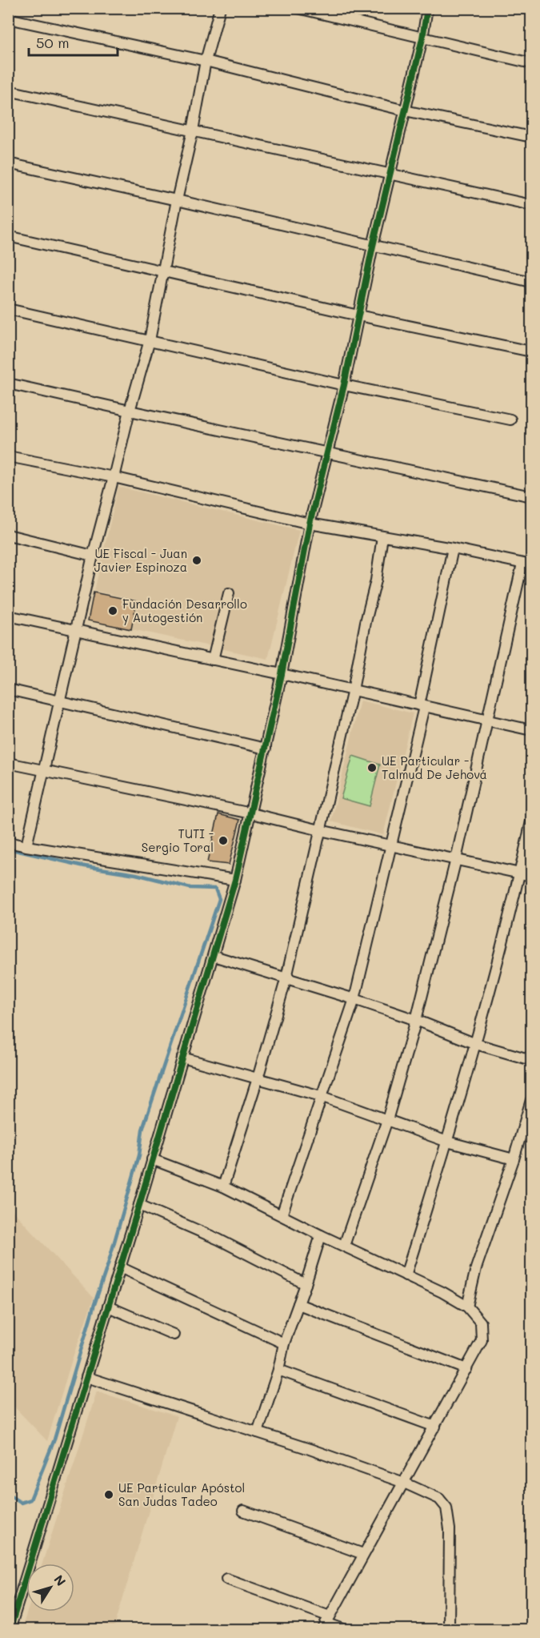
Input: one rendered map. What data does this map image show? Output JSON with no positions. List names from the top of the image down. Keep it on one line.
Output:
{"places":["UE Fiscal - Juan Javier Espinoza","Fundación Desarrollo y Autogestión","UE Particular - Talmud De Jehová","TUTI - Sergio Toral","UE Particular Apóstol San Judas Tadeo"],"scale_bar":"50 m","north":"top right"}
